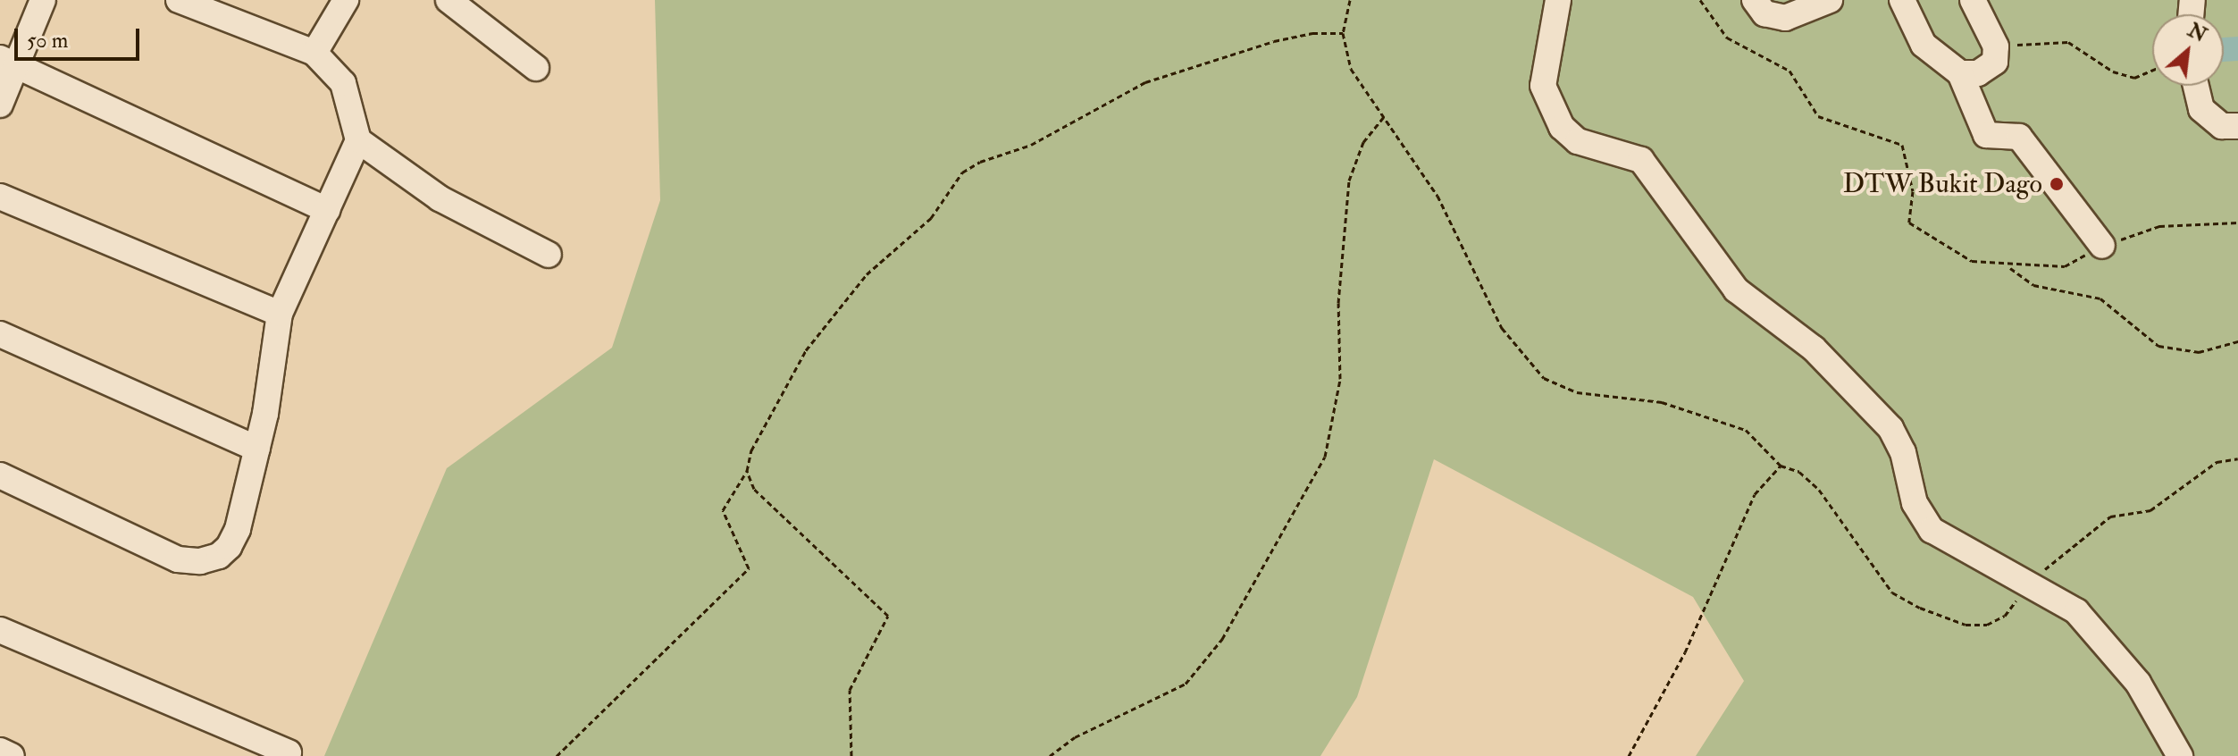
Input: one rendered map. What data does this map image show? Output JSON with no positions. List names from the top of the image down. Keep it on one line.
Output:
{"places":["DTW Bukit Dago"],"scale_bar":"50 m","north":"top right"}
